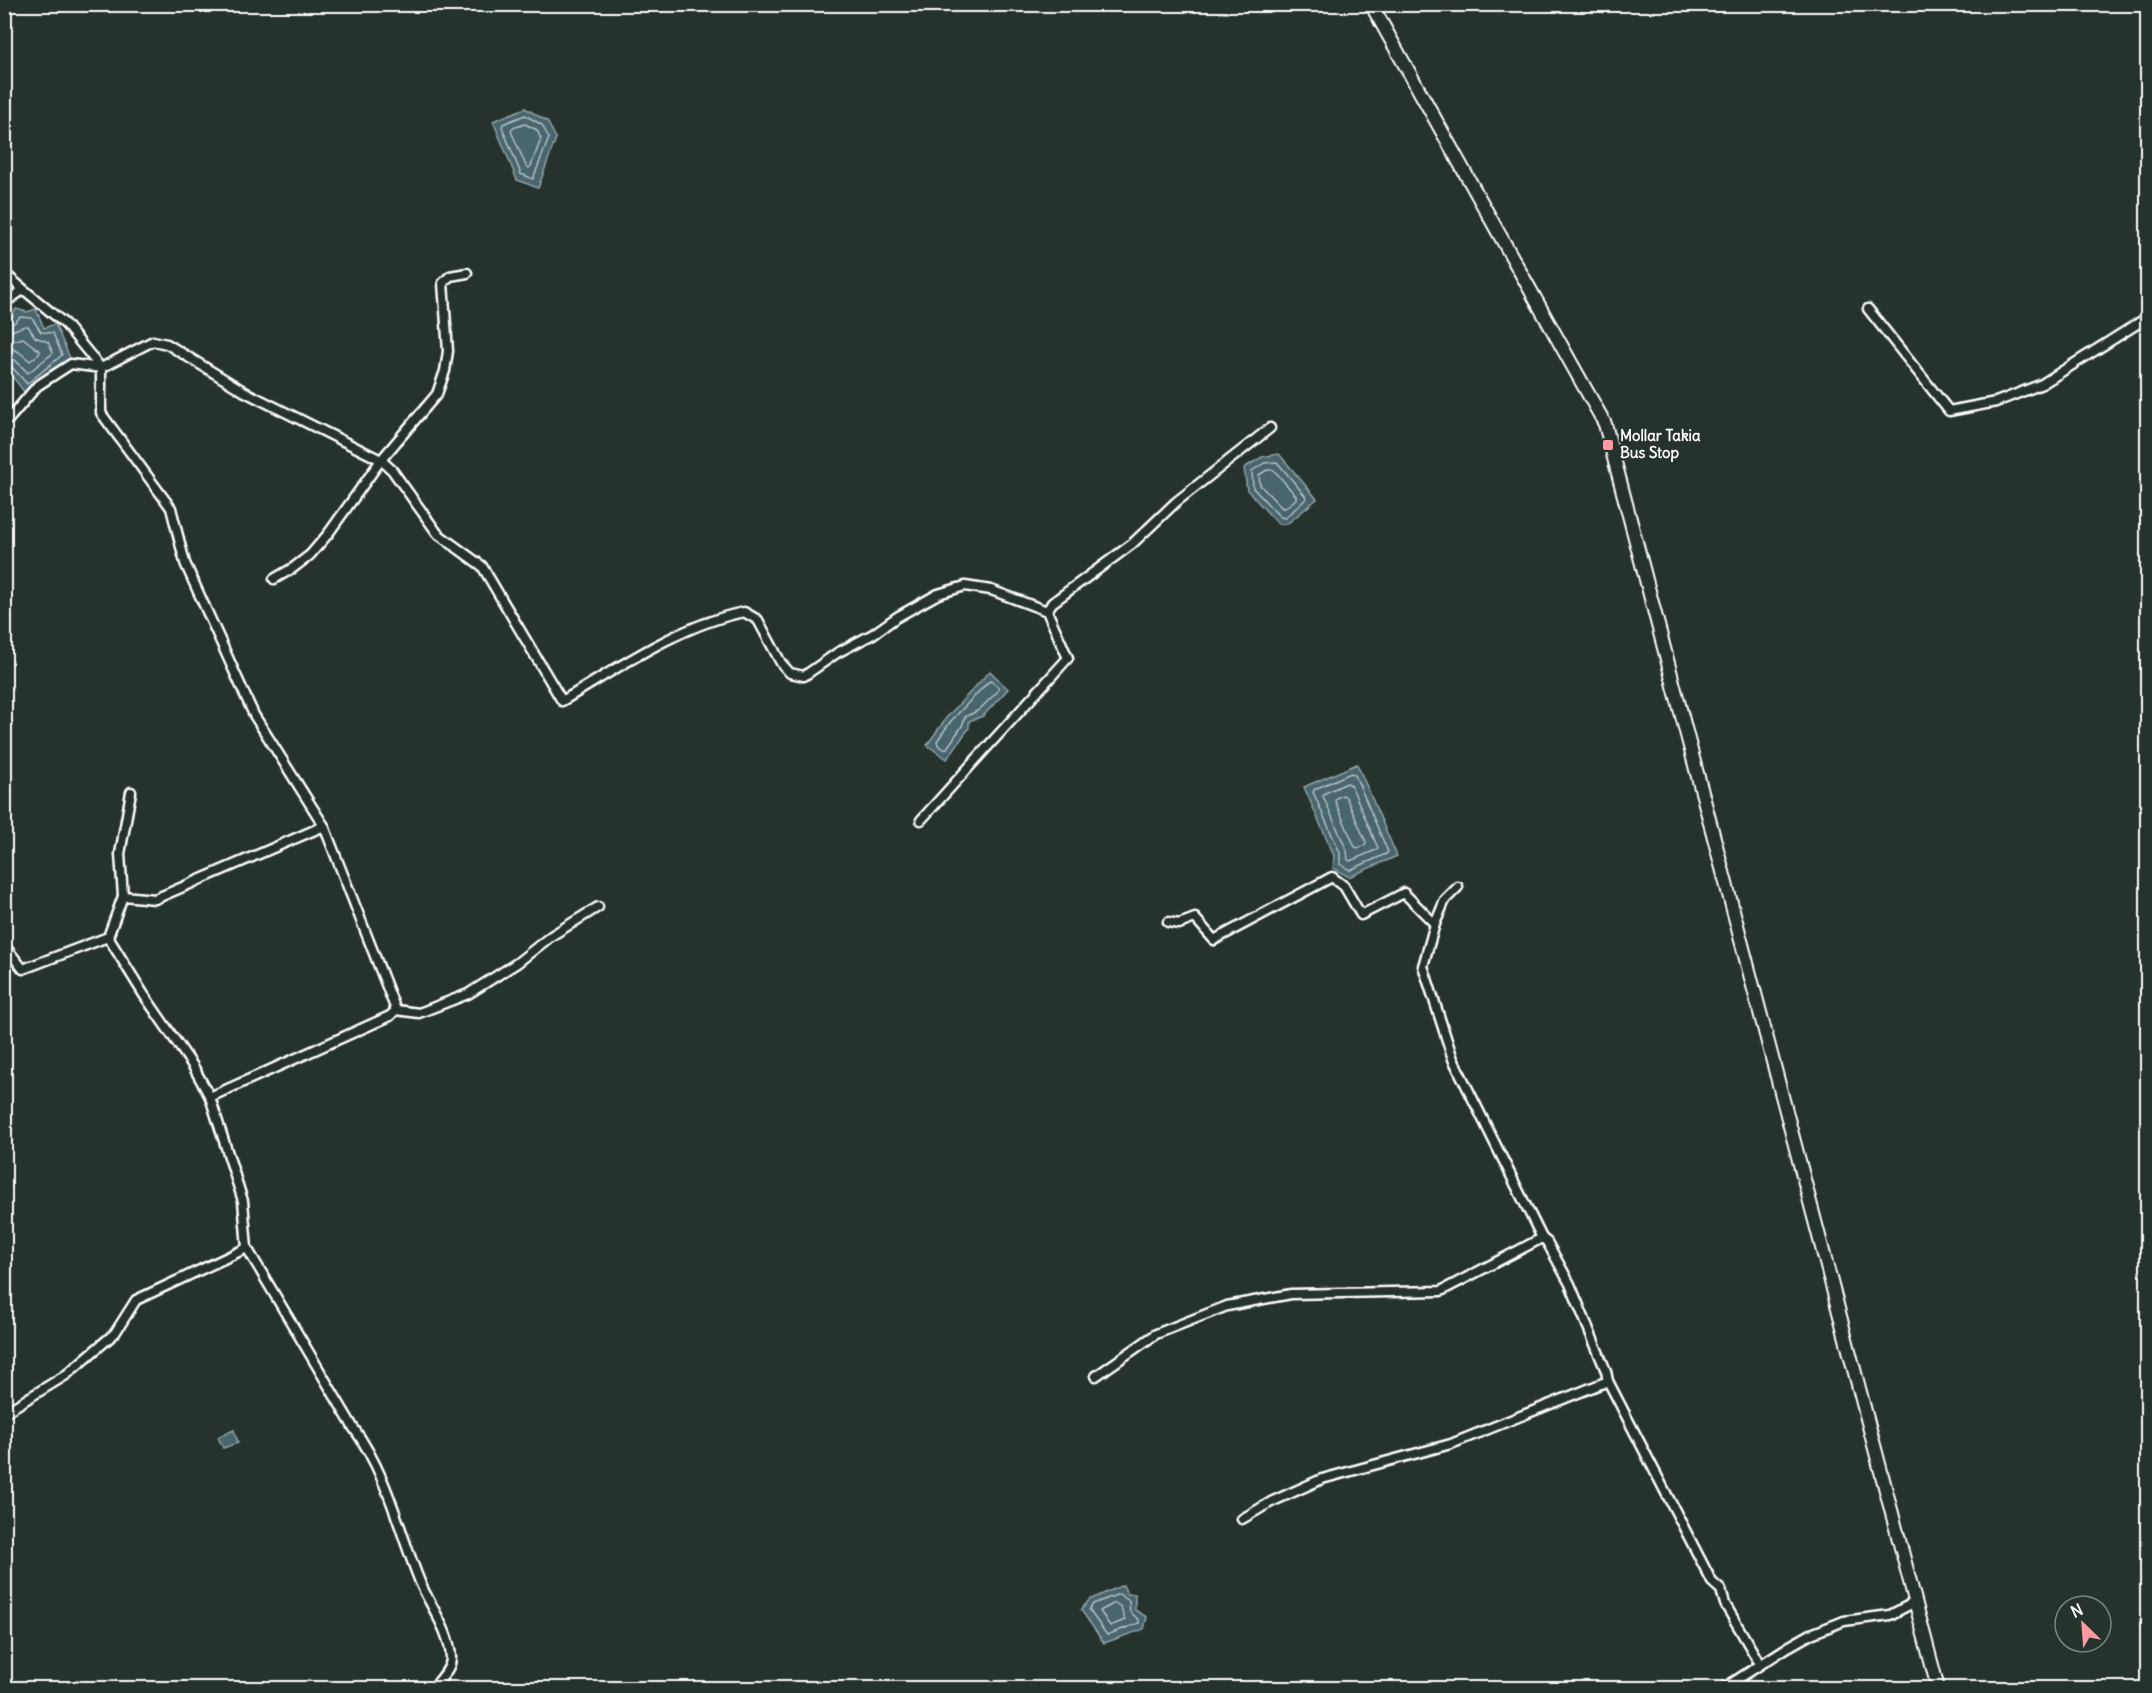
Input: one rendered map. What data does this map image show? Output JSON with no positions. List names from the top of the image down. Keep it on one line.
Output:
{"places":{"transit":["Mollar Takia Bus Stop"]},"north":"top left"}
